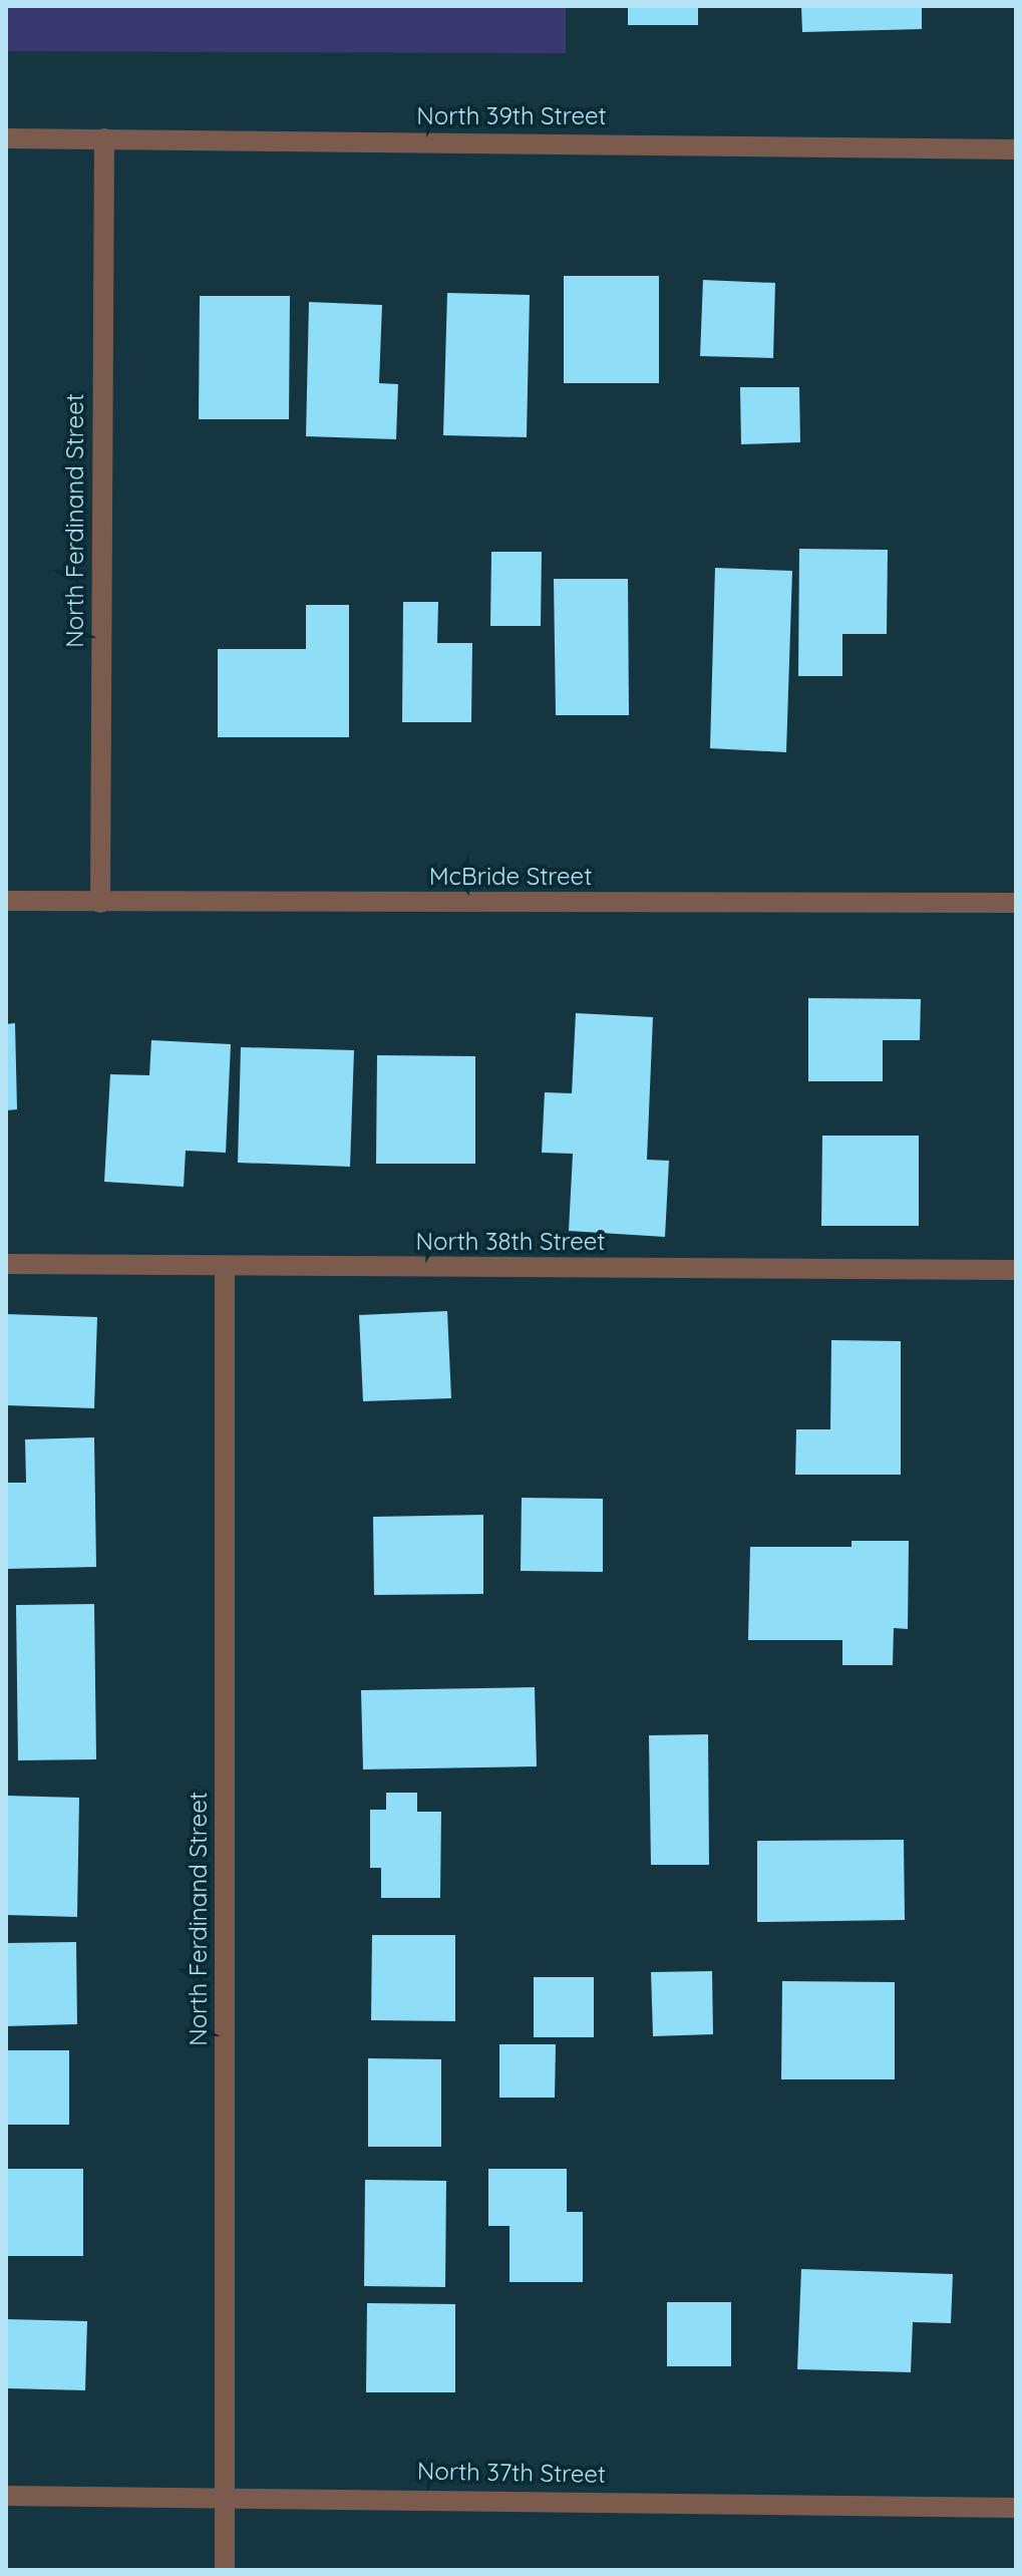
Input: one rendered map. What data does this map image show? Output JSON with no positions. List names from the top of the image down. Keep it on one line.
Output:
{"streets":{"street":["North 39th Street","North Ferdinand Street","McBride Street","North 38th Street","North 37th Street"]},"crossings":[["North 39th Street","North Ferdinand Street"],["North Ferdinand Street","McBride Street"],["North Ferdinand Street","North 38th Street"],["North Ferdinand Street","North 37th Street"]]}
